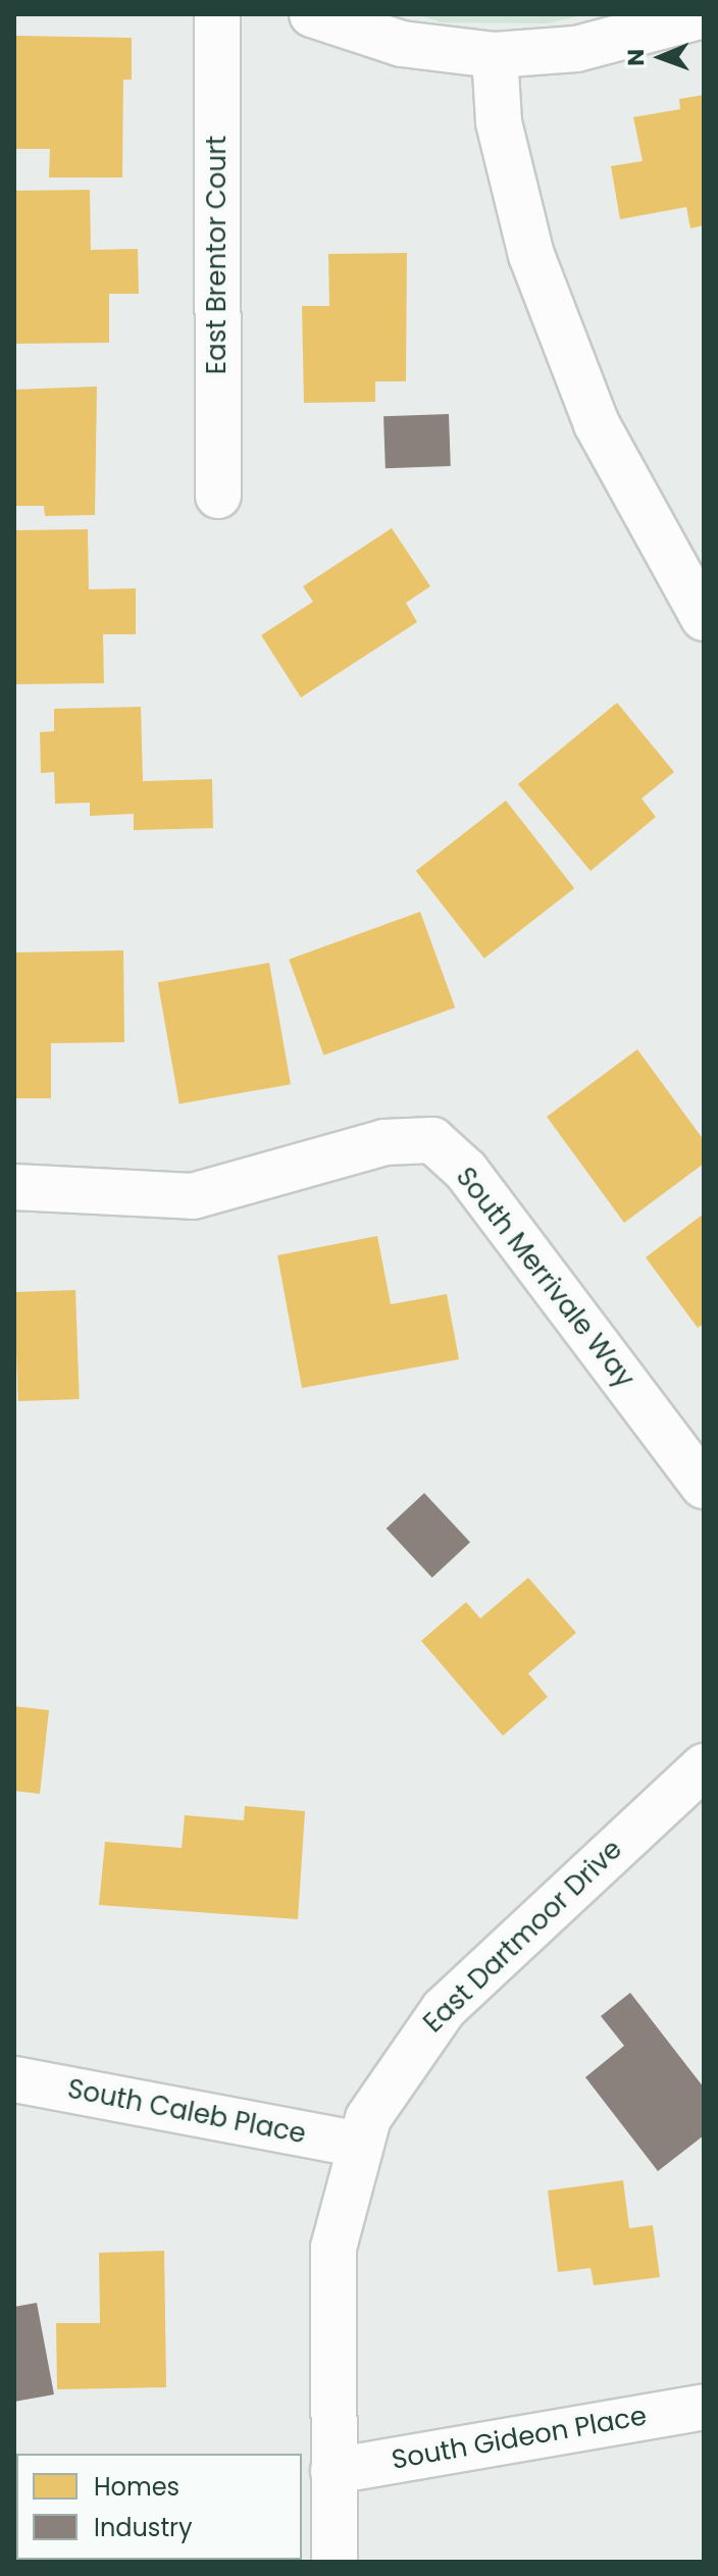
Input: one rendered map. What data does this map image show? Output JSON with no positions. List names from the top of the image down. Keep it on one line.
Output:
{"streets":{"street":["East Brentor Court","South Merrivale Way","East Dartmoor Drive","South Caleb Place","South Gideon Place"]},"crossings":[["East Dartmoor Drive","South Caleb Place"],["East Dartmoor Drive","South Gideon Place"]],"legend":["Homes","Industry"],"north":"left"}
